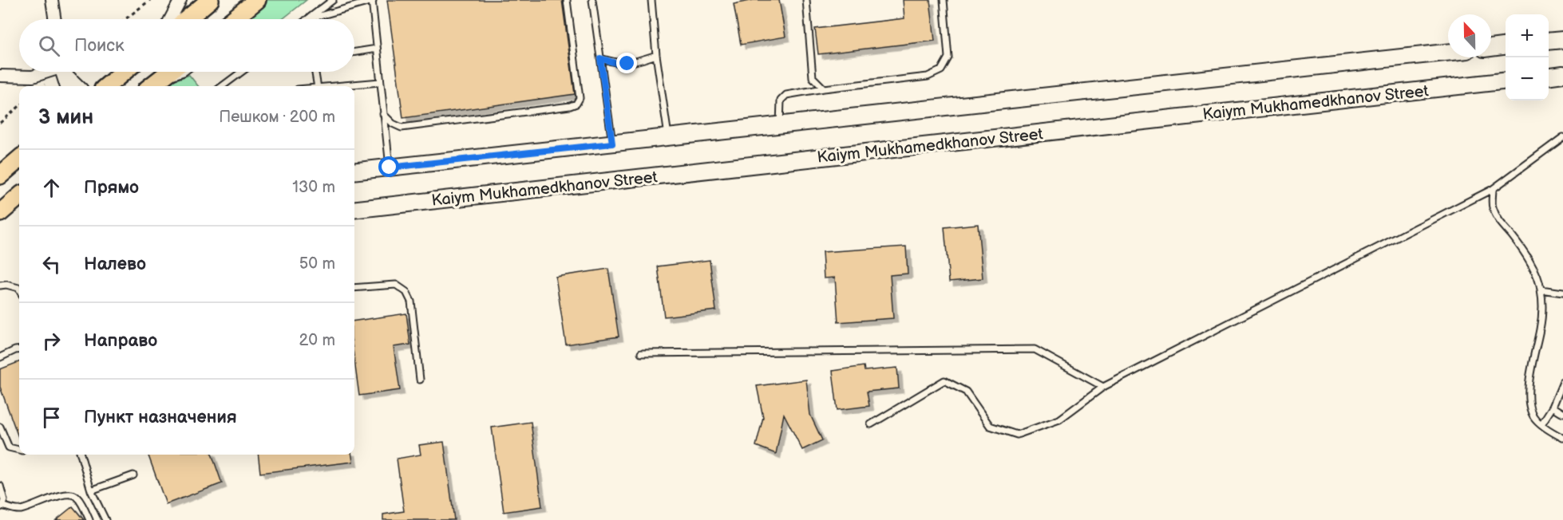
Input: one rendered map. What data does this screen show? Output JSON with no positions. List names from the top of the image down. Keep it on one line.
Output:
{"streets":{"main road":["Kaiym Mukhamedkhanov Street"]},"north":"top","page":{"map_buttons":["+","−"],"search":"Поиск","heading":["3 мин","Пешком · 200 m"],"list":[["Прямо","130 m"],["Налево","50 m"],["Направо","20 m"],"Пункт назначения"]}}
